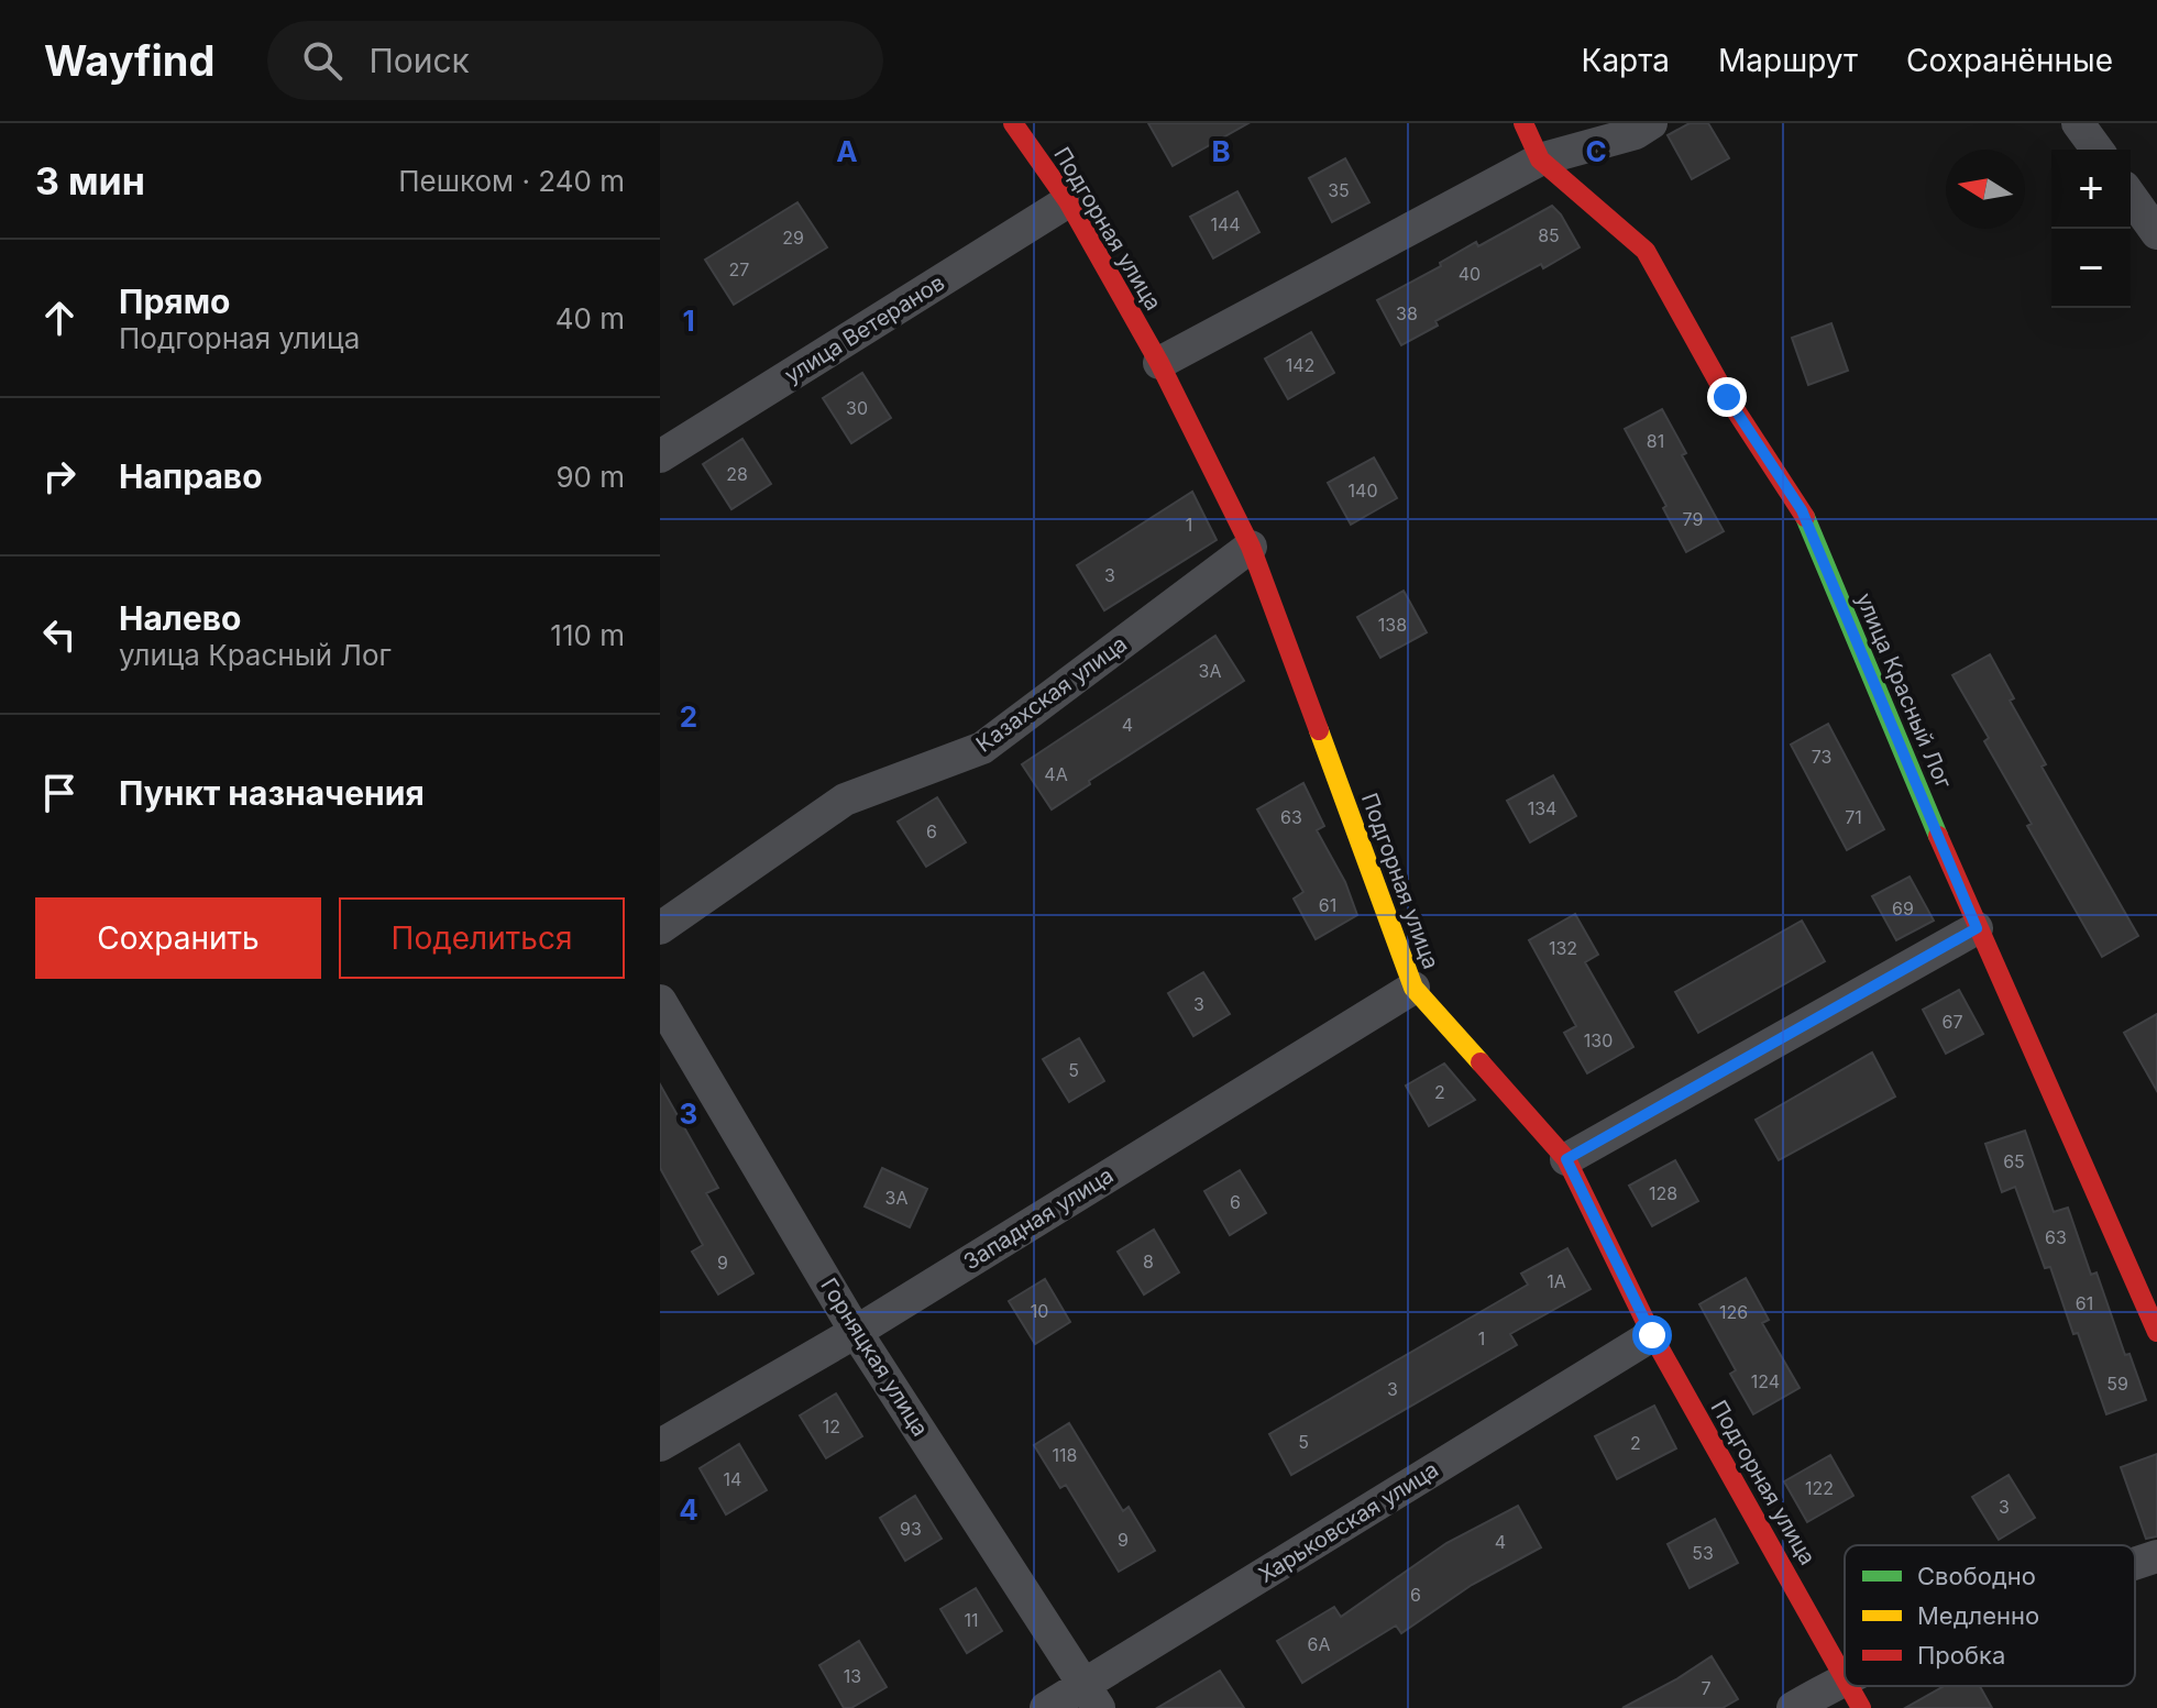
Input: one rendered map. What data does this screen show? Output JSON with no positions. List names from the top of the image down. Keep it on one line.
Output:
{"streets":{"street":["Подгорная улица","улица Ветеранов","улица Красный Лог","Казахская улица","Западная улица","Горняцкая улица","Харьковская улица"]},"crossings":[["Подгорная улица","улица Ветеранов"],["Подгорная улица","Казахская улица"],["Подгорная улица","Западная улица"],["Подгорная улица","Харьковская улица"],["Западная улица","Горняцкая улица"],["Горняцкая улица","Харьковская улица"]],"house_numbers":["35","144","85","29","27","40","38","142","30","81","28","140","79","1","3","138","3А","4","73","4А","134","63","71","6","61","69","132","3","67","130","5","2","65","128","3А","6","63","8","9","1А","61","10","126","1","124","59","3","12","5","2","118","14","122","3","93","9","4","53","6","11","6А","13","7"],"legend":["Свободно","Медленно","Пробка"],"north":"left","page":{"header":"Wayfind","search":"Поиск","nav":["Карта","Маршрут","Сохранённые"],"heading":["3 мин","Пешком · 240 m"],"map_buttons":["+","−"],"list":[["Прямо","Подгорная улица","40 m"],["Направо","90 m"],["Налево","улица Красный Лог","110 m"],"Пункт назначения"],"buttons":["Сохранить","Поделиться"]},"grid":{"columns":["A","B","C"],"rows":["1","2","3","4"]}}
